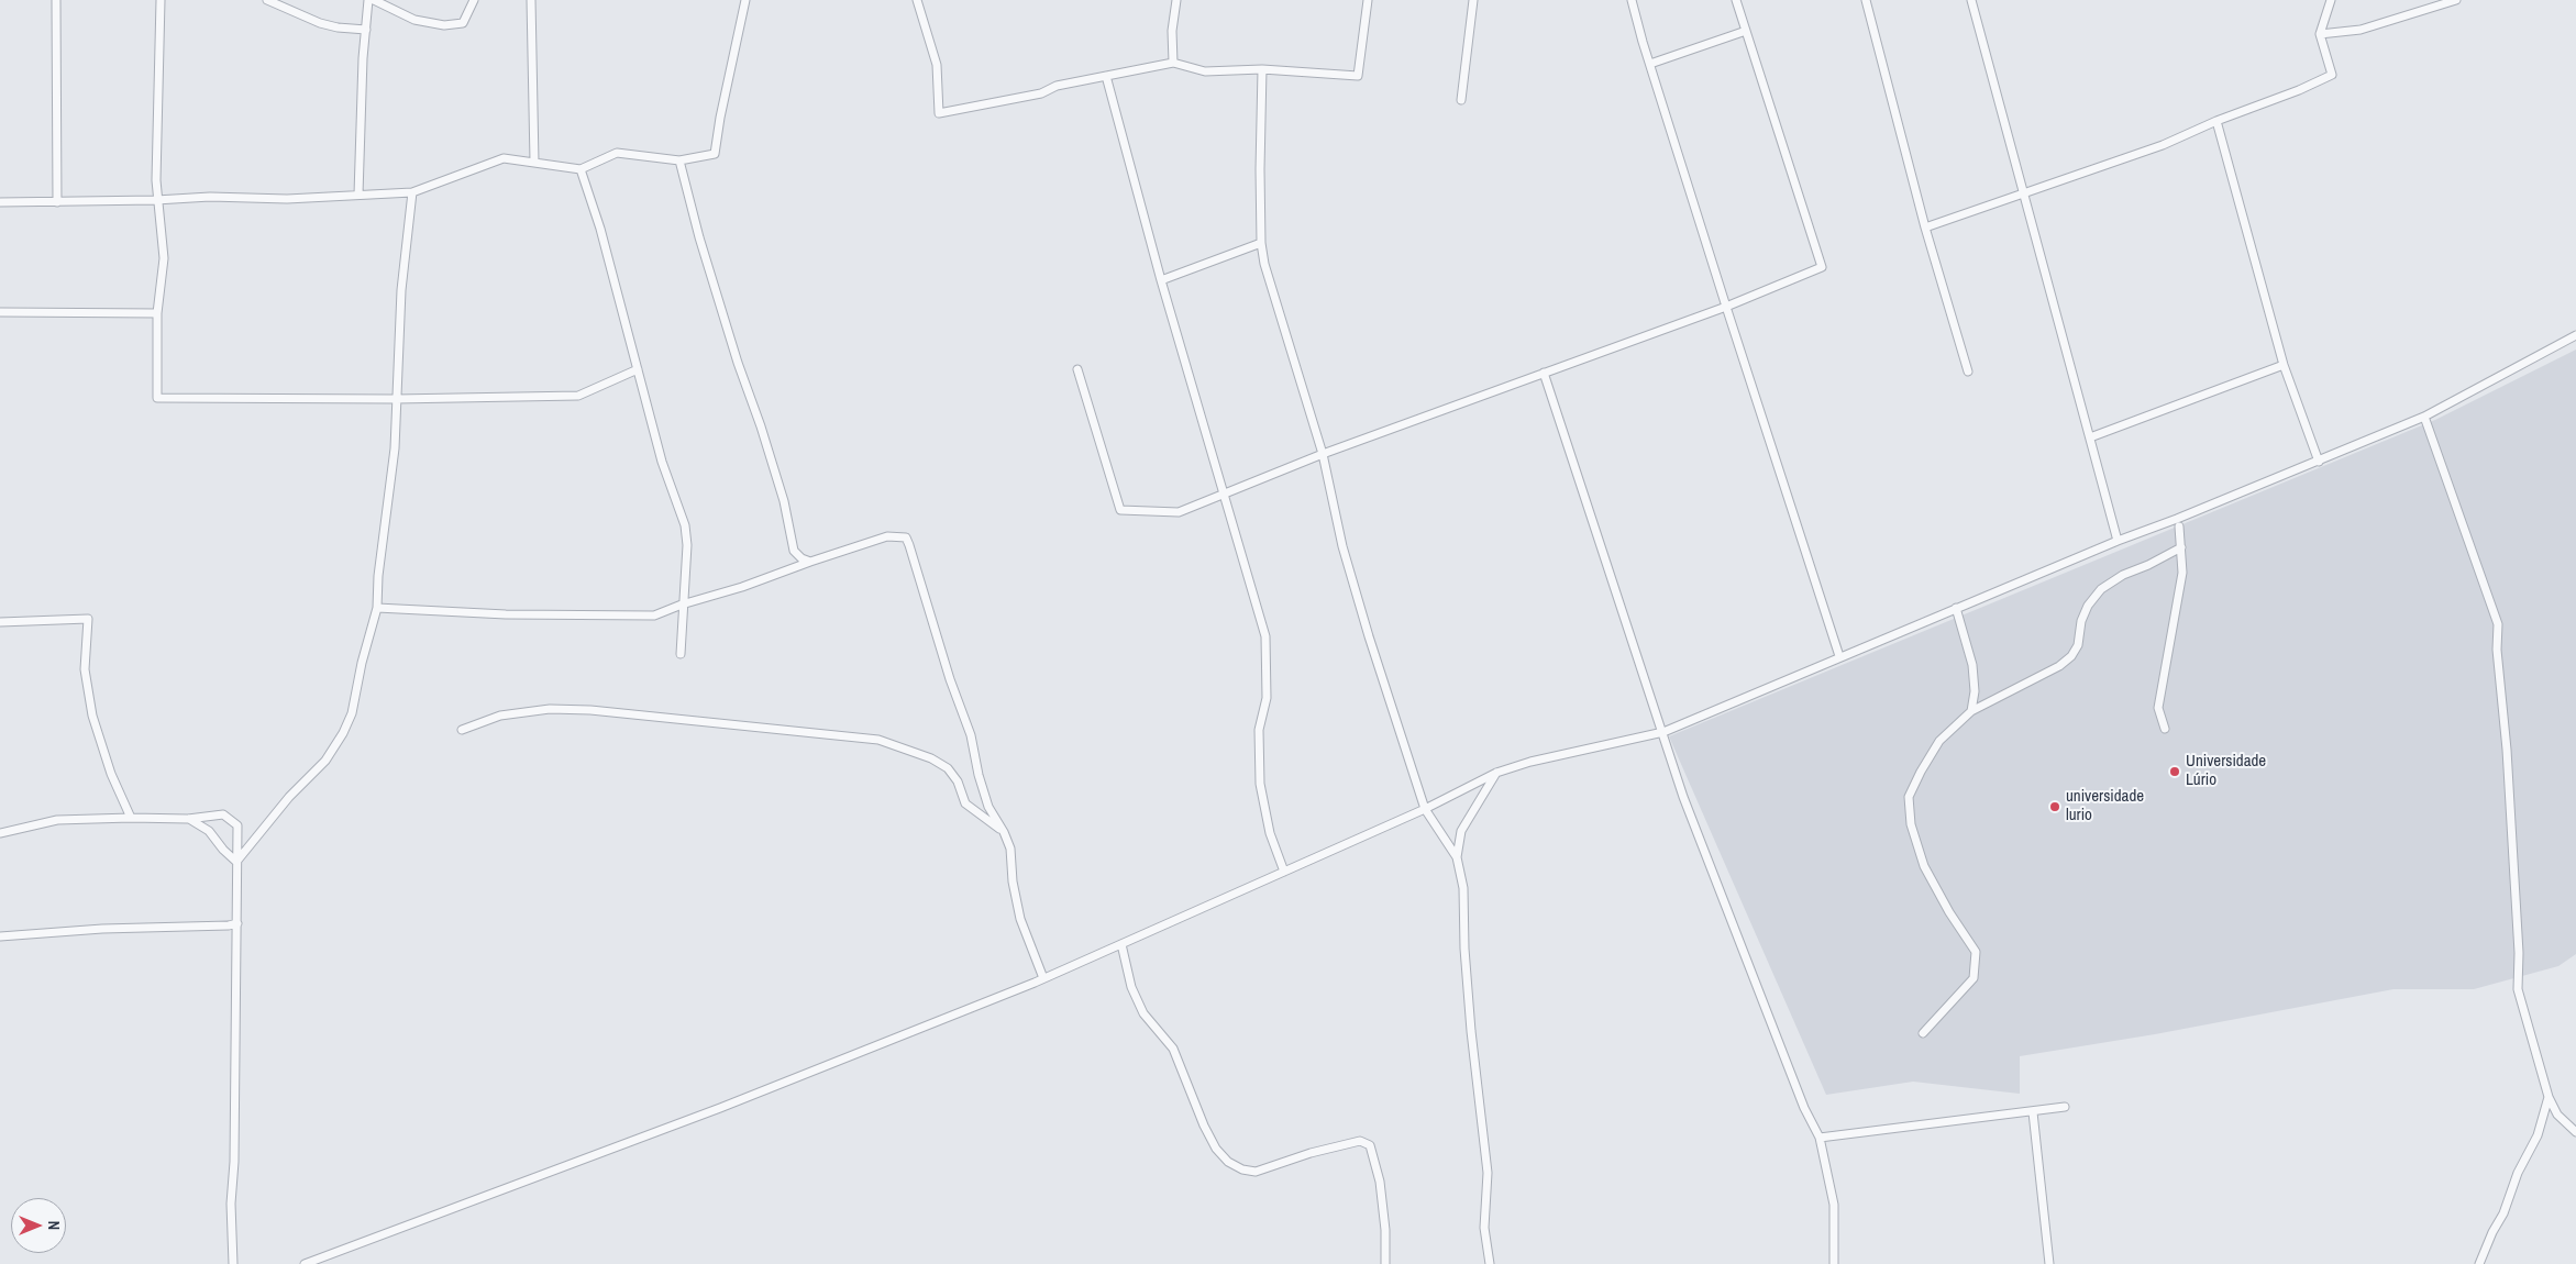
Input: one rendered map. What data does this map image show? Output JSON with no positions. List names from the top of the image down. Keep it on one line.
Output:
{"places":["Universidade Lúrio","universidade lurio"],"north":"right"}
